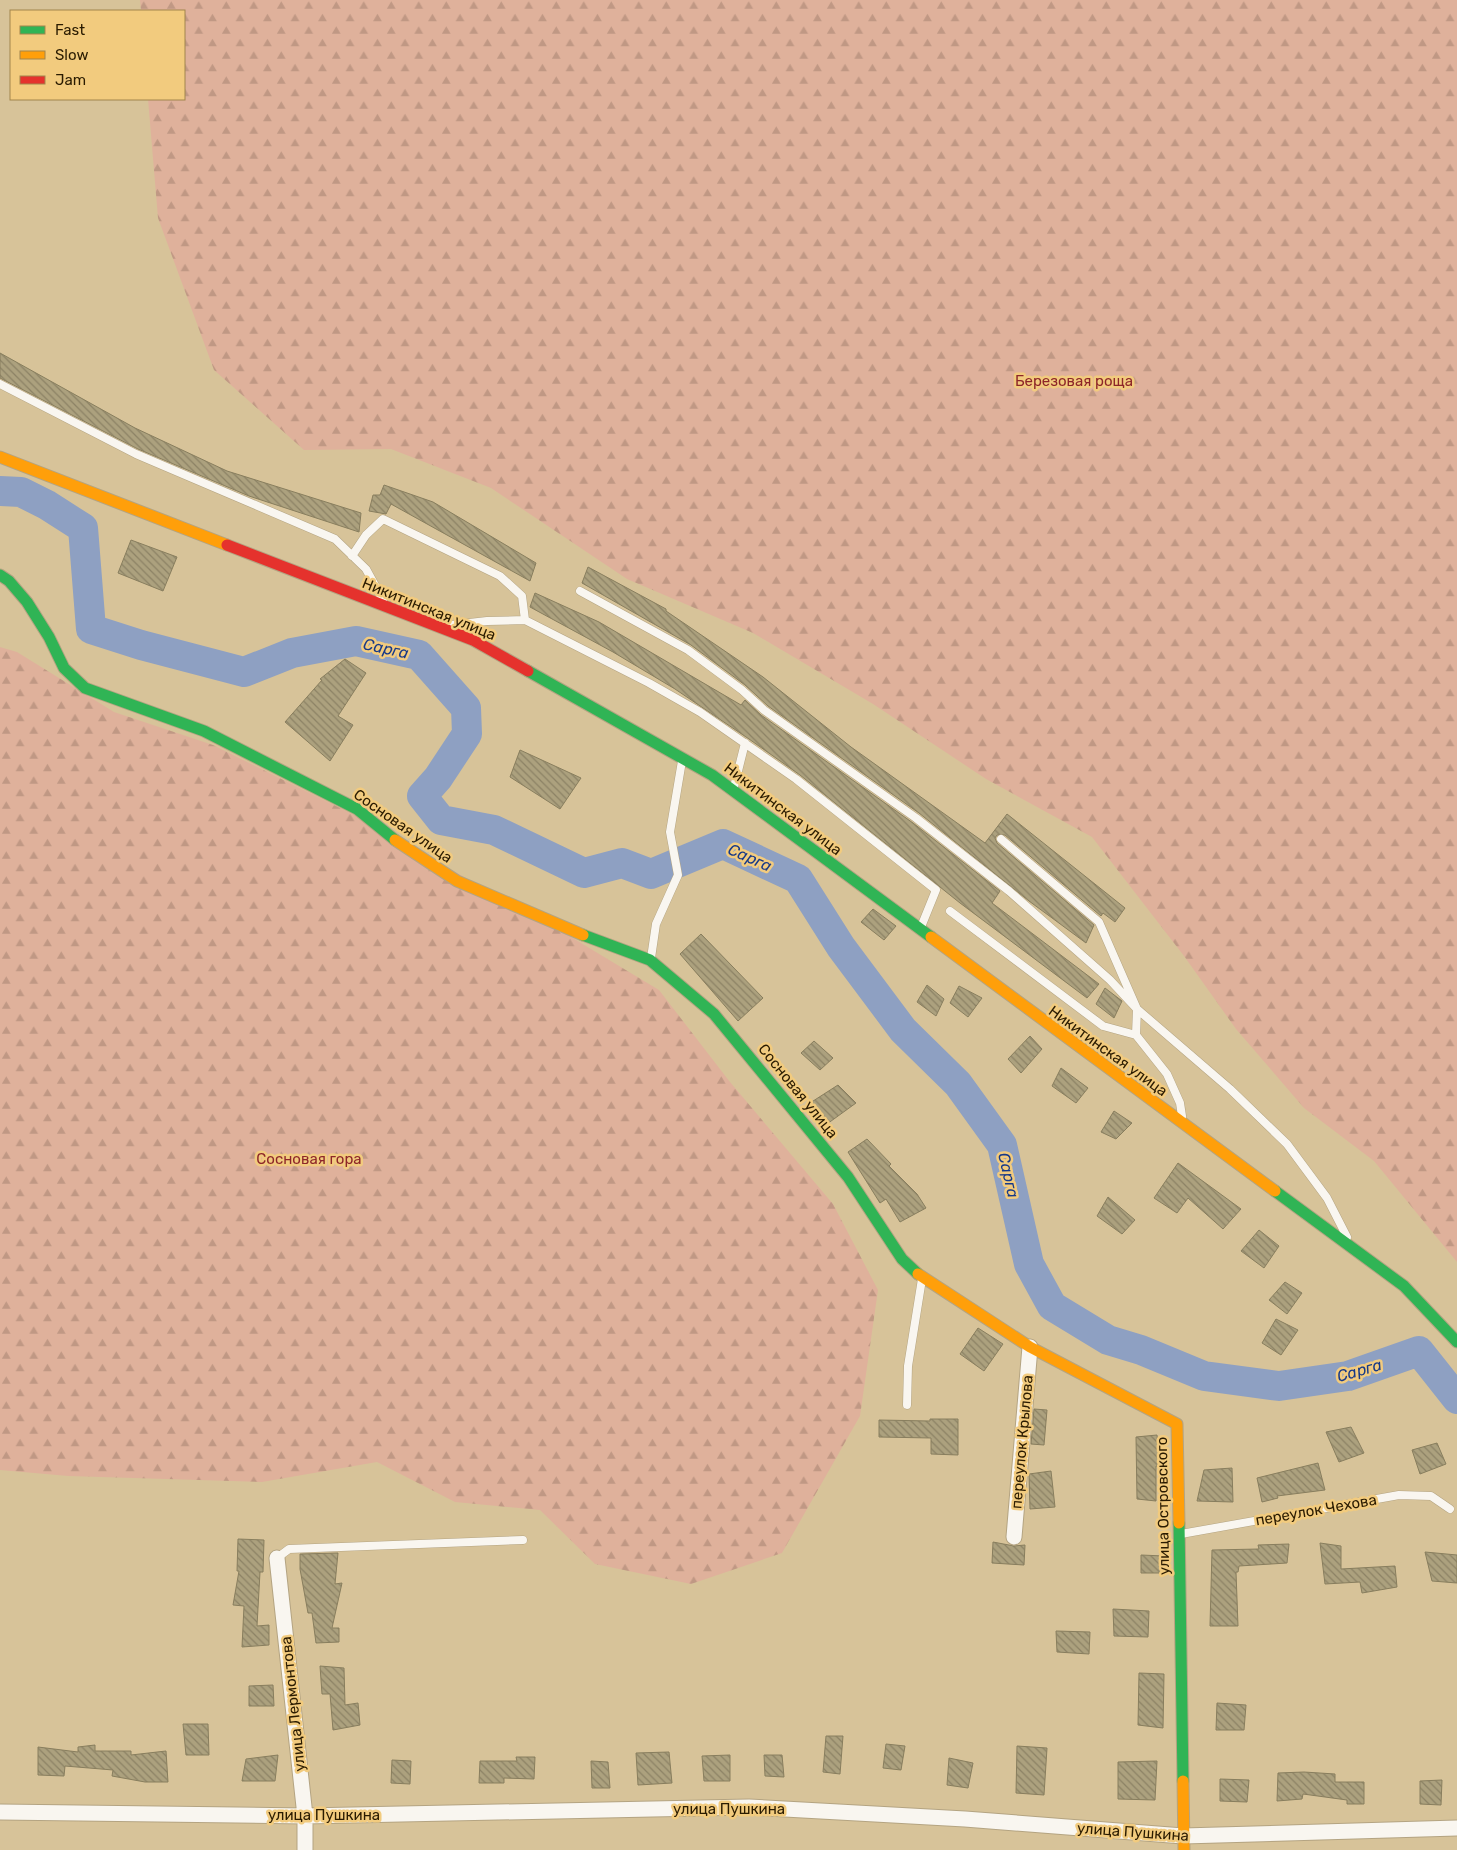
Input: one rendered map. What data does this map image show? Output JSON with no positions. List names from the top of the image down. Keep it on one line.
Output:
{"streets":{"street":["Никитинская улица","Сосновая улица","переулок Крылова","улица Островского","улица Лермонтова","улица Пушкина"],"lane":["переулок Чехова"]},"crossings":[["Сосновая улица","улица Островского"],["переулок Крылова","улица Островского"],["улица Островского","переулок Чехова"],["улица Островского","улица Пушкина"],["улица Лермонтова","улица Пушкина"]],"water":["Сарга"],"parks":["Березовая роща","Сосновая гора"],"legend":["Fast","Slow","Jam"]}
